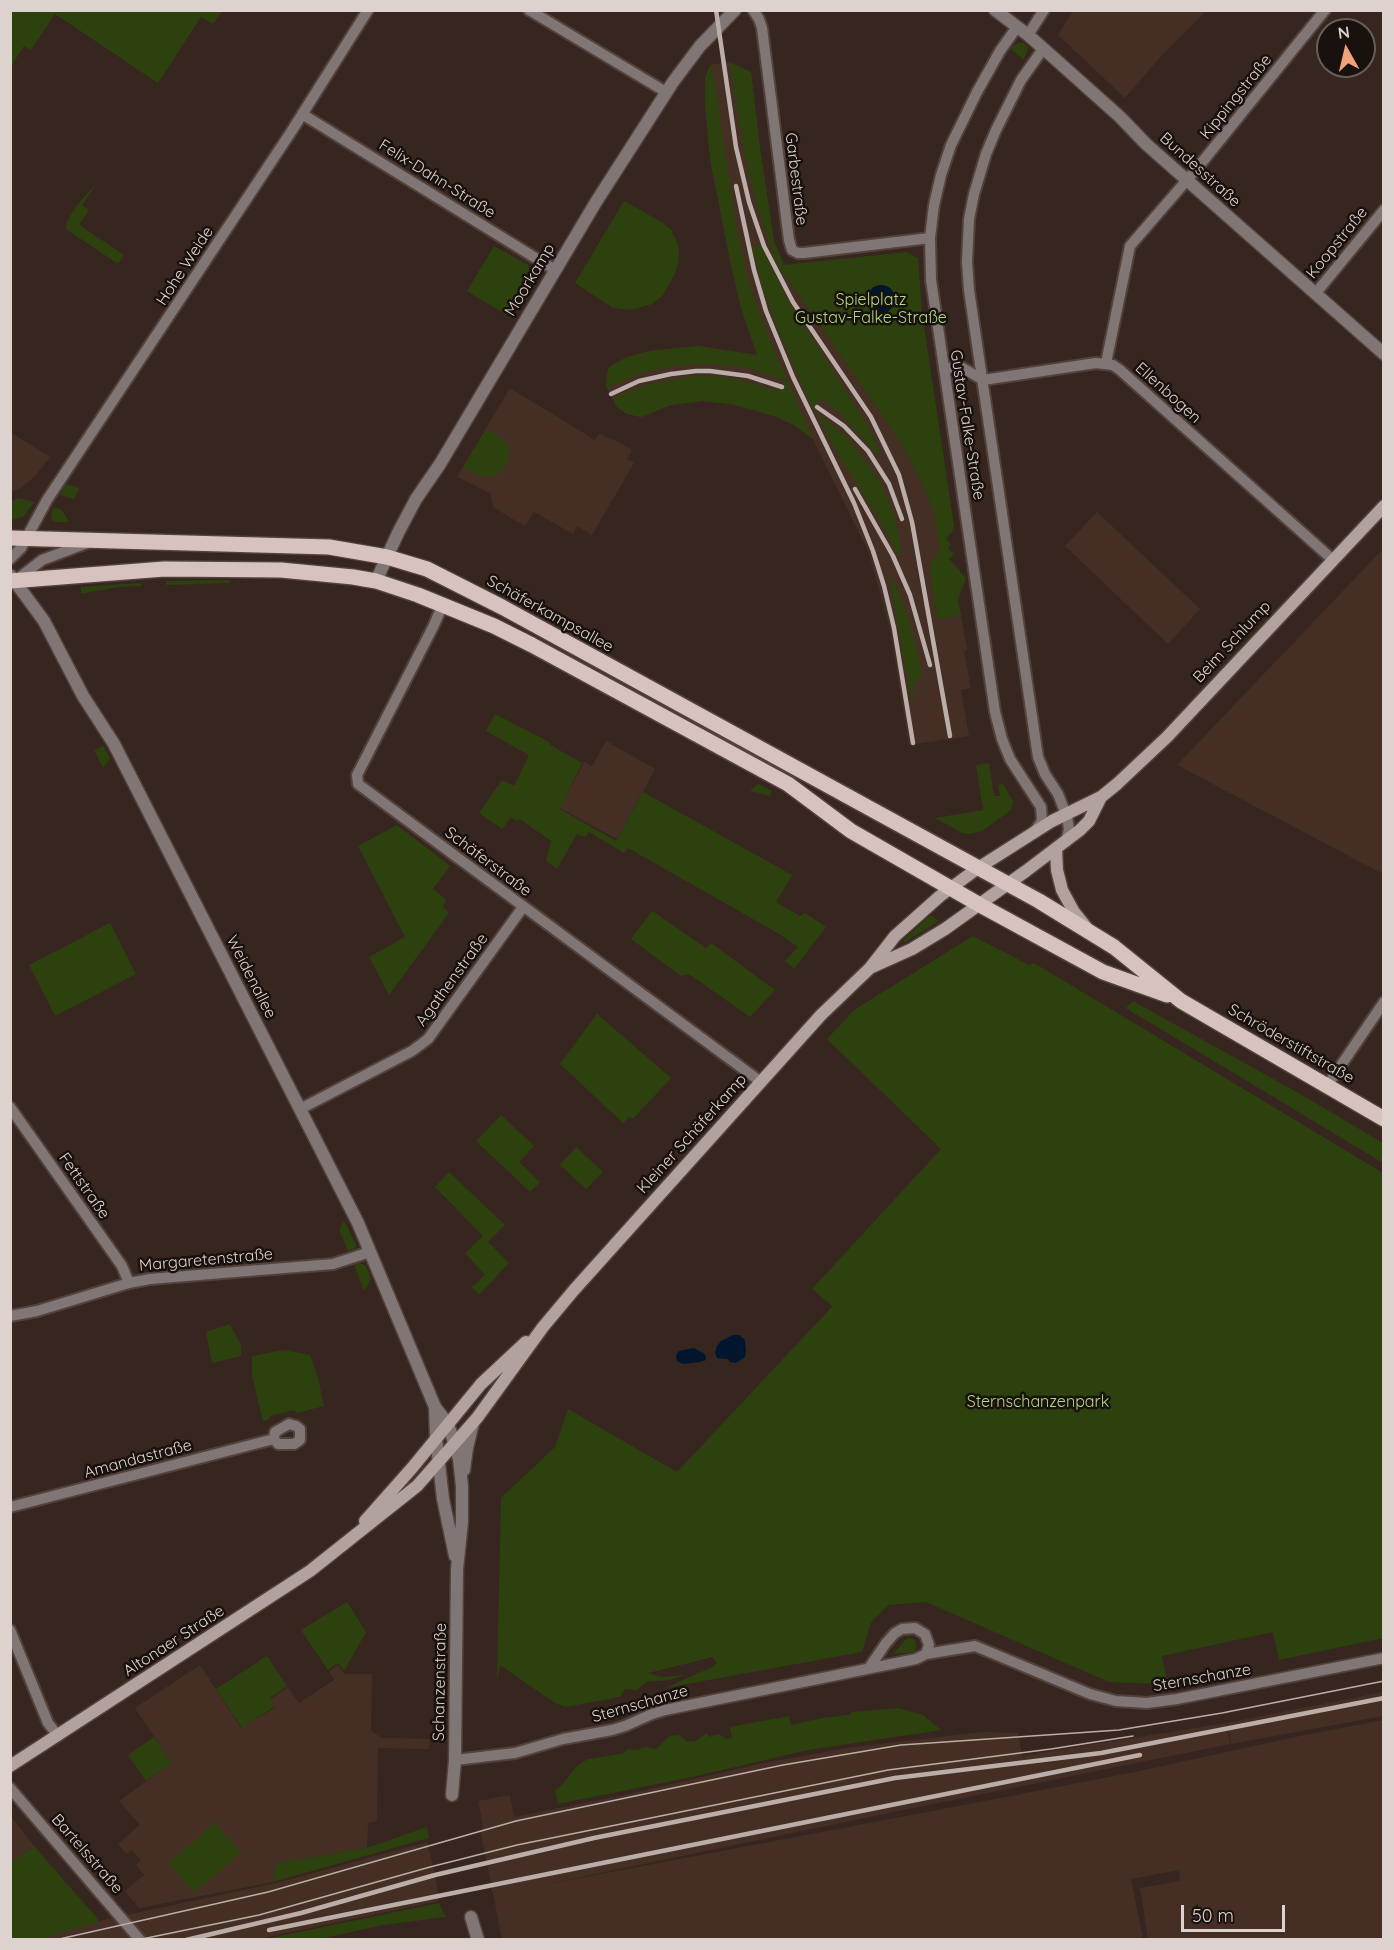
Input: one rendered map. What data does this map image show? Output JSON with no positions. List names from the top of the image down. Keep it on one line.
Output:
{"streets":{"main road":["Schäferkampsallee","Beim Schlump","Schröderstiftstraße","Kleiner Schäferkamp","Altonaer Straße"],"street":["Kippingstraße","Bundesstraße","Felix-Dahn-Straße","Garbestraße","Koopstraße","Hohe Weide","Moorkamp","Ellenbogen","Gustav-Falke-Straße","Schäferstraße","Weidenallee","Agathenstraße","Fettstraße","Margaretenstraße","Amandastraße","Sternschanze","Schanzenstraße","Bartelsstraße"]},"crossings":[["Kippingstraße","Bundesstraße"],["Kippingstraße","Ellenbogen"],["Bundesstraße","Koopstraße"],["Bundesstraße","Gustav-Falke-Straße"],["Felix-Dahn-Straße","Hohe Weide"],["Felix-Dahn-Straße","Moorkamp"],["Garbestraße","Gustav-Falke-Straße"],["Hohe Weide","Schäferkampsallee"],["Moorkamp","Schäferkampsallee"],["Ellenbogen","Beim Schlump"],["Gustav-Falke-Straße","Beim Schlump"],["Schäferkampsallee","Beim Schlump"],["Schäferkampsallee","Schröderstiftstraße"],["Beim Schlump","Schröderstiftstraße"],["Beim Schlump","Kleiner Schäferkamp"],["Schäferstraße","Agathenstraße"],["Schäferstraße","Kleiner Schäferkamp"],["Weidenallee","Agathenstraße"],["Weidenallee","Kleiner Schäferkamp"],["Weidenallee","Margaretenstraße"],["Weidenallee","Altonaer Straße"],["Weidenallee","Schanzenstraße"],["Schröderstiftstraße","Kleiner Schäferkamp"],["Kleiner Schäferkamp","Altonaer Straße"],["Kleiner Schäferkamp","Schanzenstraße"],["Fettstraße","Margaretenstraße"],["Altonaer Straße","Schanzenstraße"],["Sternschanze","Schanzenstraße"]],"parks":["Spielplatz Gustav-Falke-Straße","Sternschanzenpark"],"scale_bar":"50 m","north":"top"}
